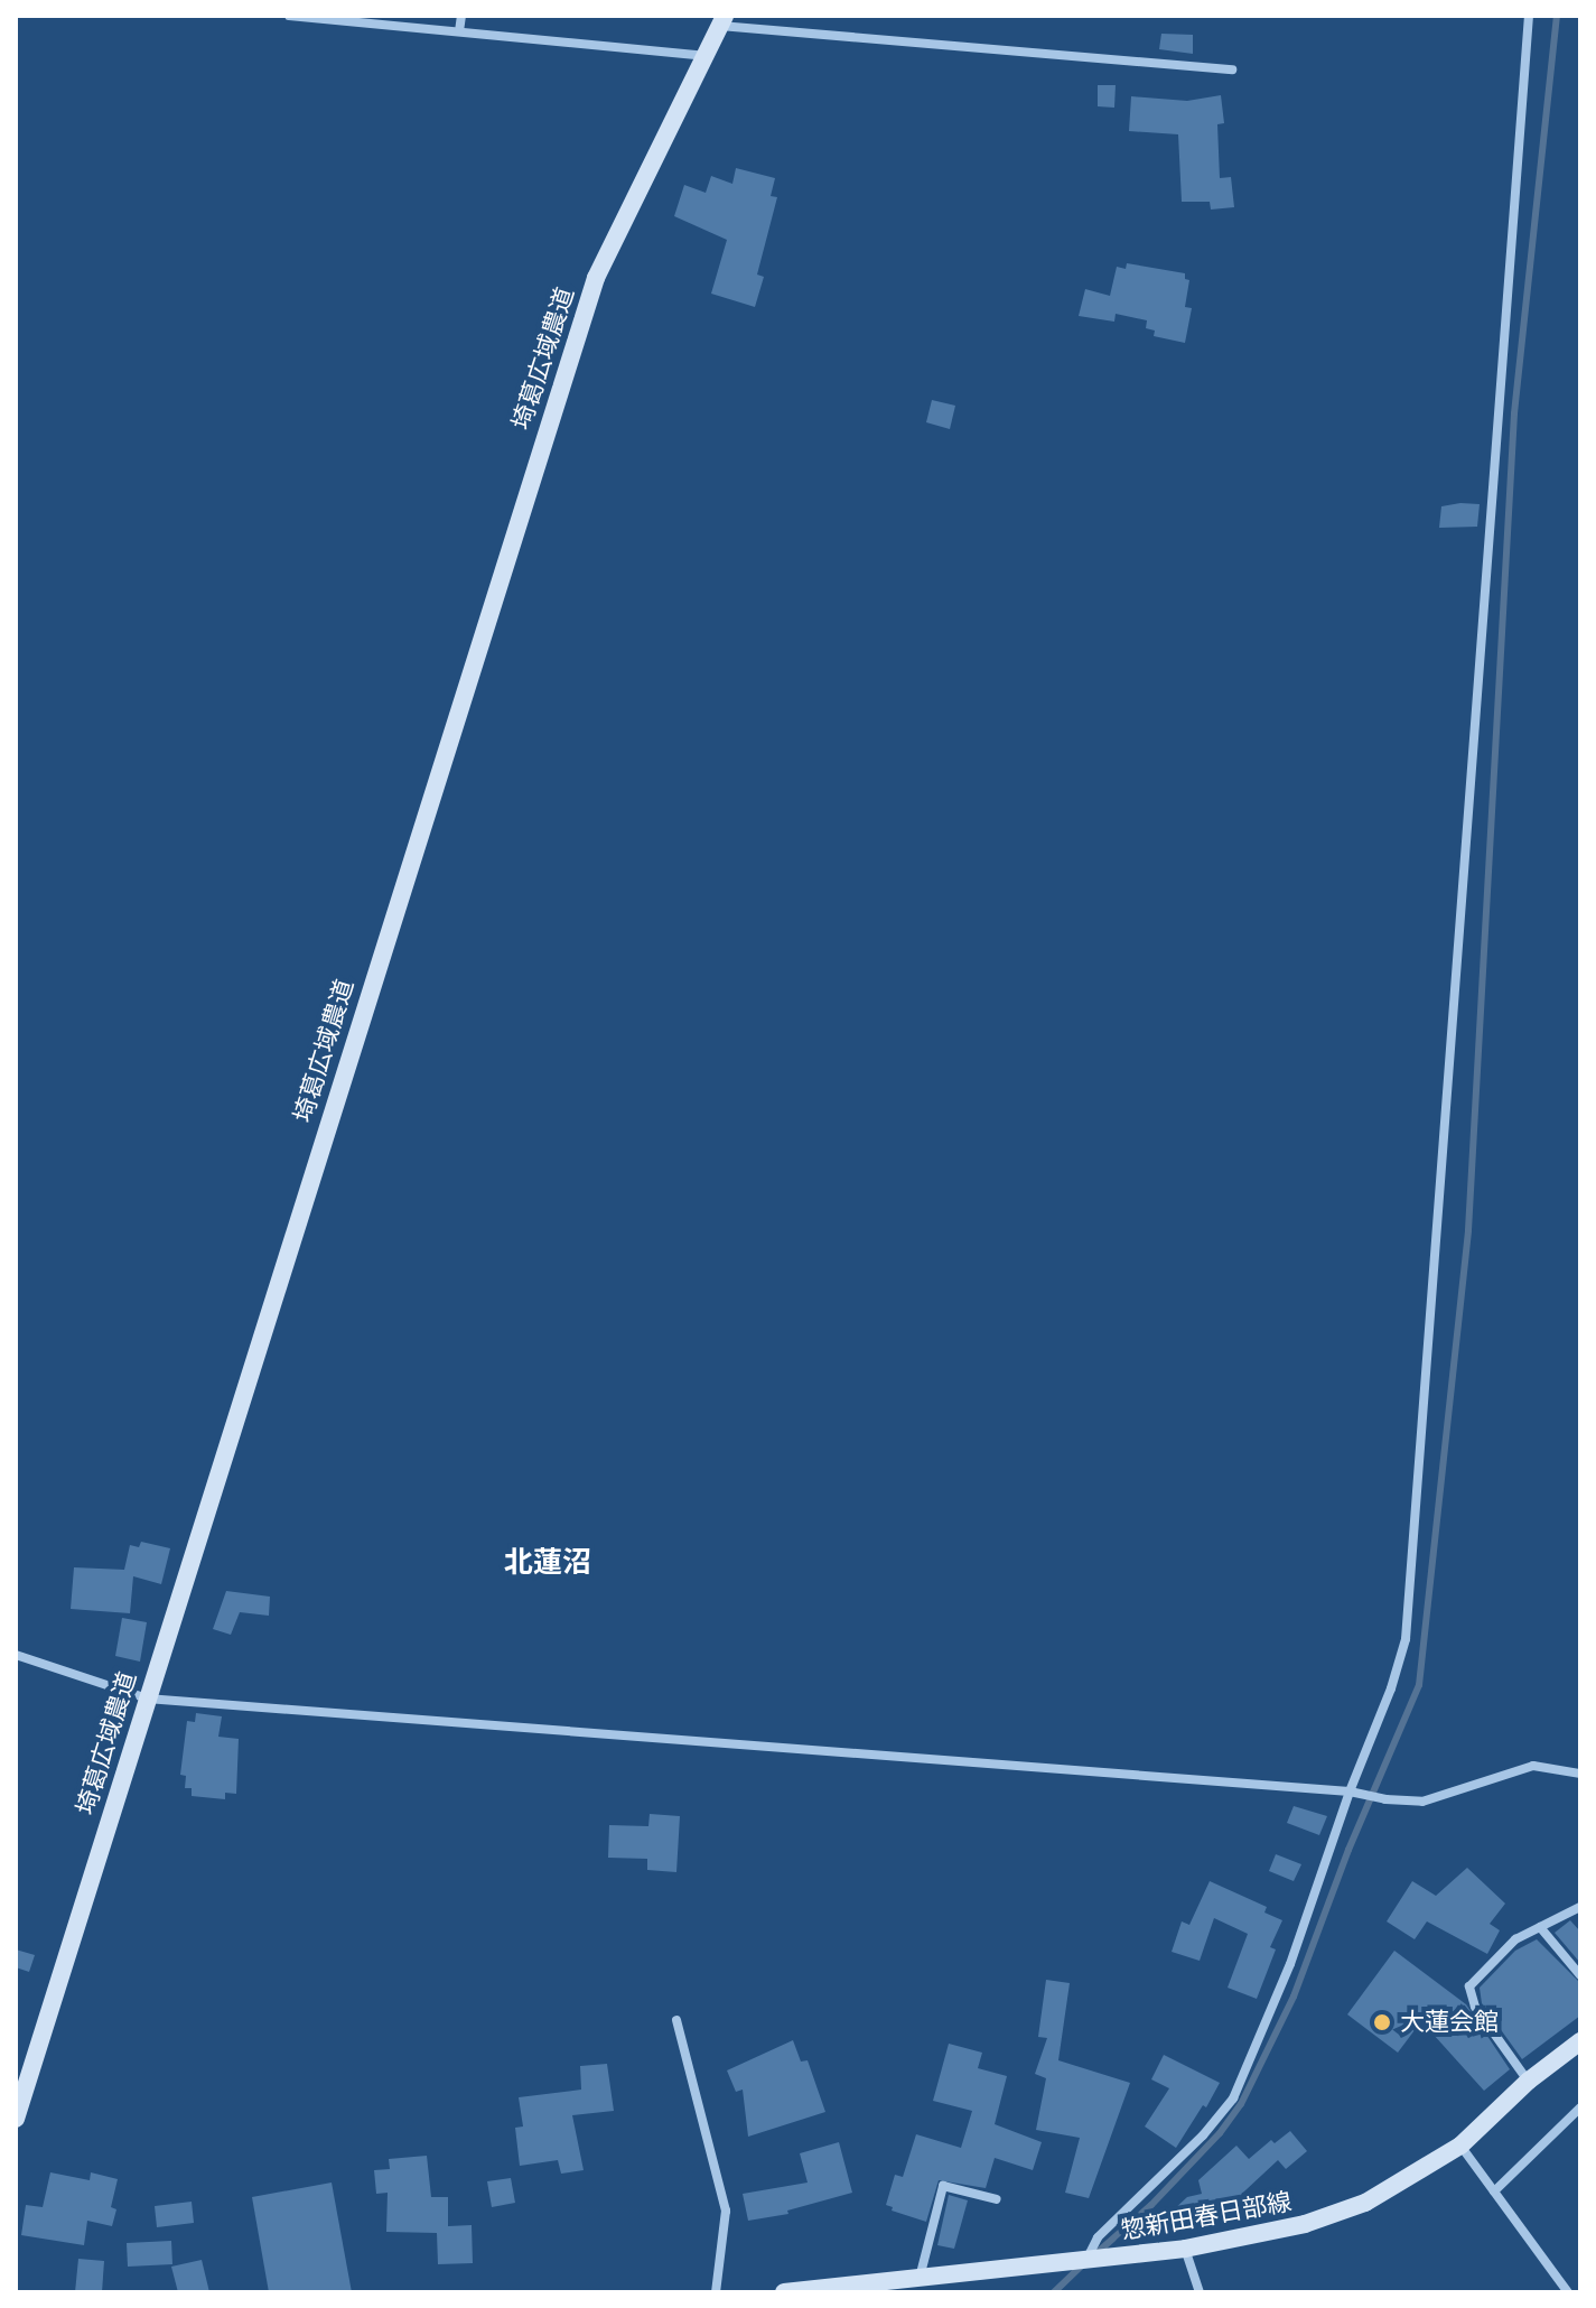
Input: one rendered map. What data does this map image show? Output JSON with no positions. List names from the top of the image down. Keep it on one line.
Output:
{"streets":{"street":["埼葛広域農道","惣新田春日部線"]},"districts":["北蓮沼"],"places":["大蓮会館"]}
